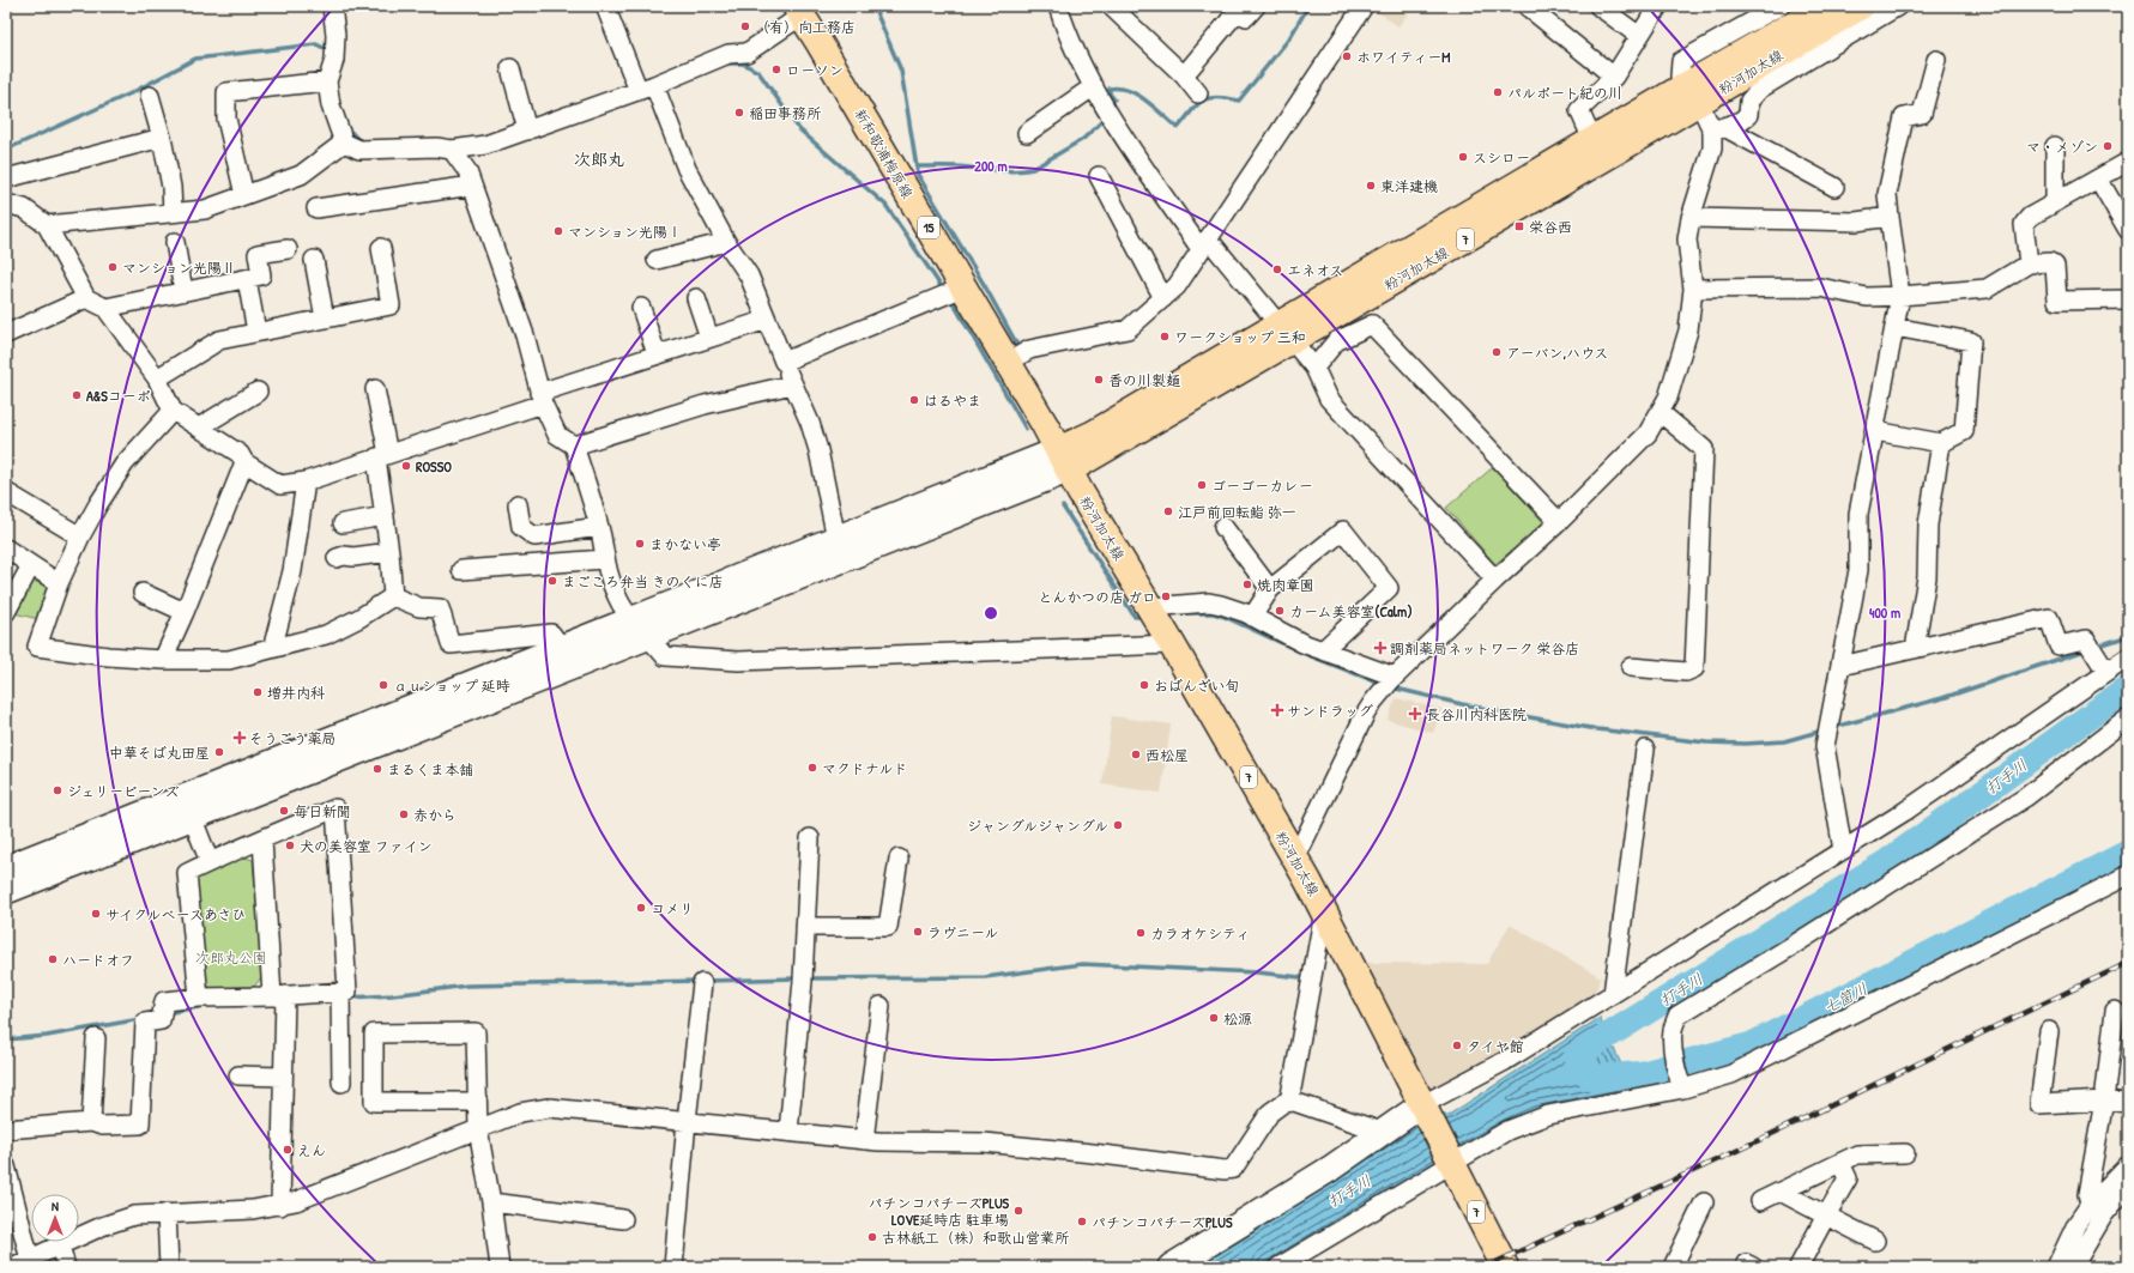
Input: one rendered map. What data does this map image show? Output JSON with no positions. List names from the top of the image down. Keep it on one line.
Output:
{"streets":{"main road":["粉河加太線","新和歌浦梅原線","15","7"]},"crossings":[["粉河加太線","新和歌浦梅原線"]],"districts":["次郎丸"],"water":["打手川","七箇川"],"parks":["次郎丸公園"],"places":{"other":["（有）向工務店","ホワイティーM","ローソン","パルポート紀の川","稲田事務所","マ・メゾン","スシロー","東洋建機","マンション光陽Ⅰ","マンション光陽Ⅱ","エネオス","ワークショップ 三和","アーバン,ハウス","香の川製麺","A&Sコーポ","はるやま","ROSSO","ゴーゴーカレー","江戸前回転鮨 弥一","まかない亭","まごころ弁当 きのくに店","焼肉章園","とんかつの店 ガロ","カーム美容室(Calm)","ａｕショップ 延時","おばんざい旬","増井内科","中華そば丸田屋","西松屋","マクドナルド","まるくま本舗","ジェリービーンズ","毎日新聞","赤から","ジャングルジャングル","犬の美容室 ファイン","コメリ","サイクルベースあさひ","ラヴニール","カラオケシティ","ハードオフ","松源","タイヤ館","えん","パチンコパチーズPLUS LOVE延時店 駐車場","パチンコパチーズPLUS","古林紙工（株）和歌山営業所"],"transit":["栄谷西"],"health":["調剤薬局ネットワーク 栄谷店","サンドラッグ","長谷川内科医院","そうごう薬局"]},"north":"top","rings":["200 m","400 m"]}
